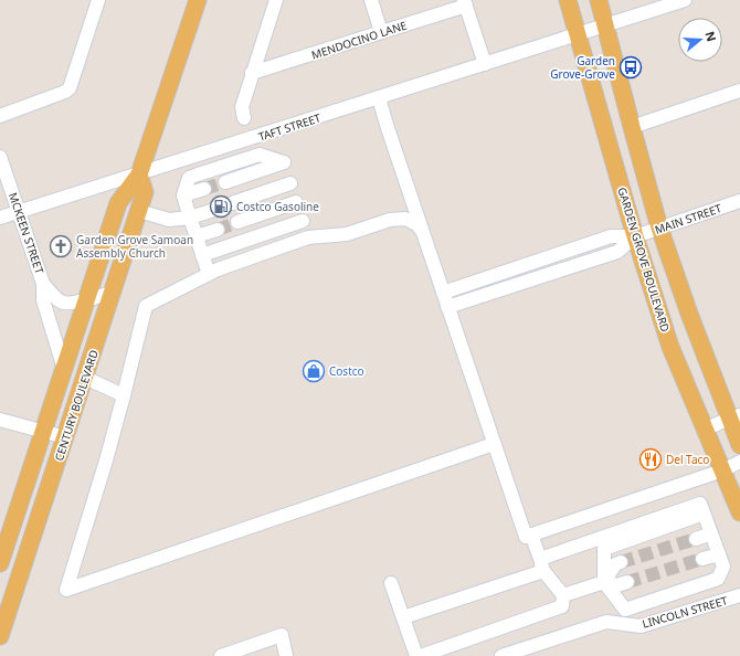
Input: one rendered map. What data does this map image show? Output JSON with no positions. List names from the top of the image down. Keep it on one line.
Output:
{"streets":{"main road":["GARDEN GROVE BOULEVARD","CENTURY BOULEVARD"],"street":["MENDOCINO LANE","TAFT STREET","MAIN STREET","MCKEEN STREET","LINCOLN STREET"]},"crossings":[["TAFT STREET","MCKEEN STREET"],["TAFT STREET","GARDEN GROVE BOULEVARD"],["TAFT STREET","CENTURY BOULEVARD"],["MAIN STREET","GARDEN GROVE BOULEVARD"],["MCKEEN STREET","CENTURY BOULEVARD"]],"places":{"bus stop":["Garden Grove-Grove"],"fuel station":["Costco Gasoline"],"church":["Garden Grove Samoan Assembly Church"],"shop":["Costco"],"restaurant":["Del Taco"]},"north":"right"}
